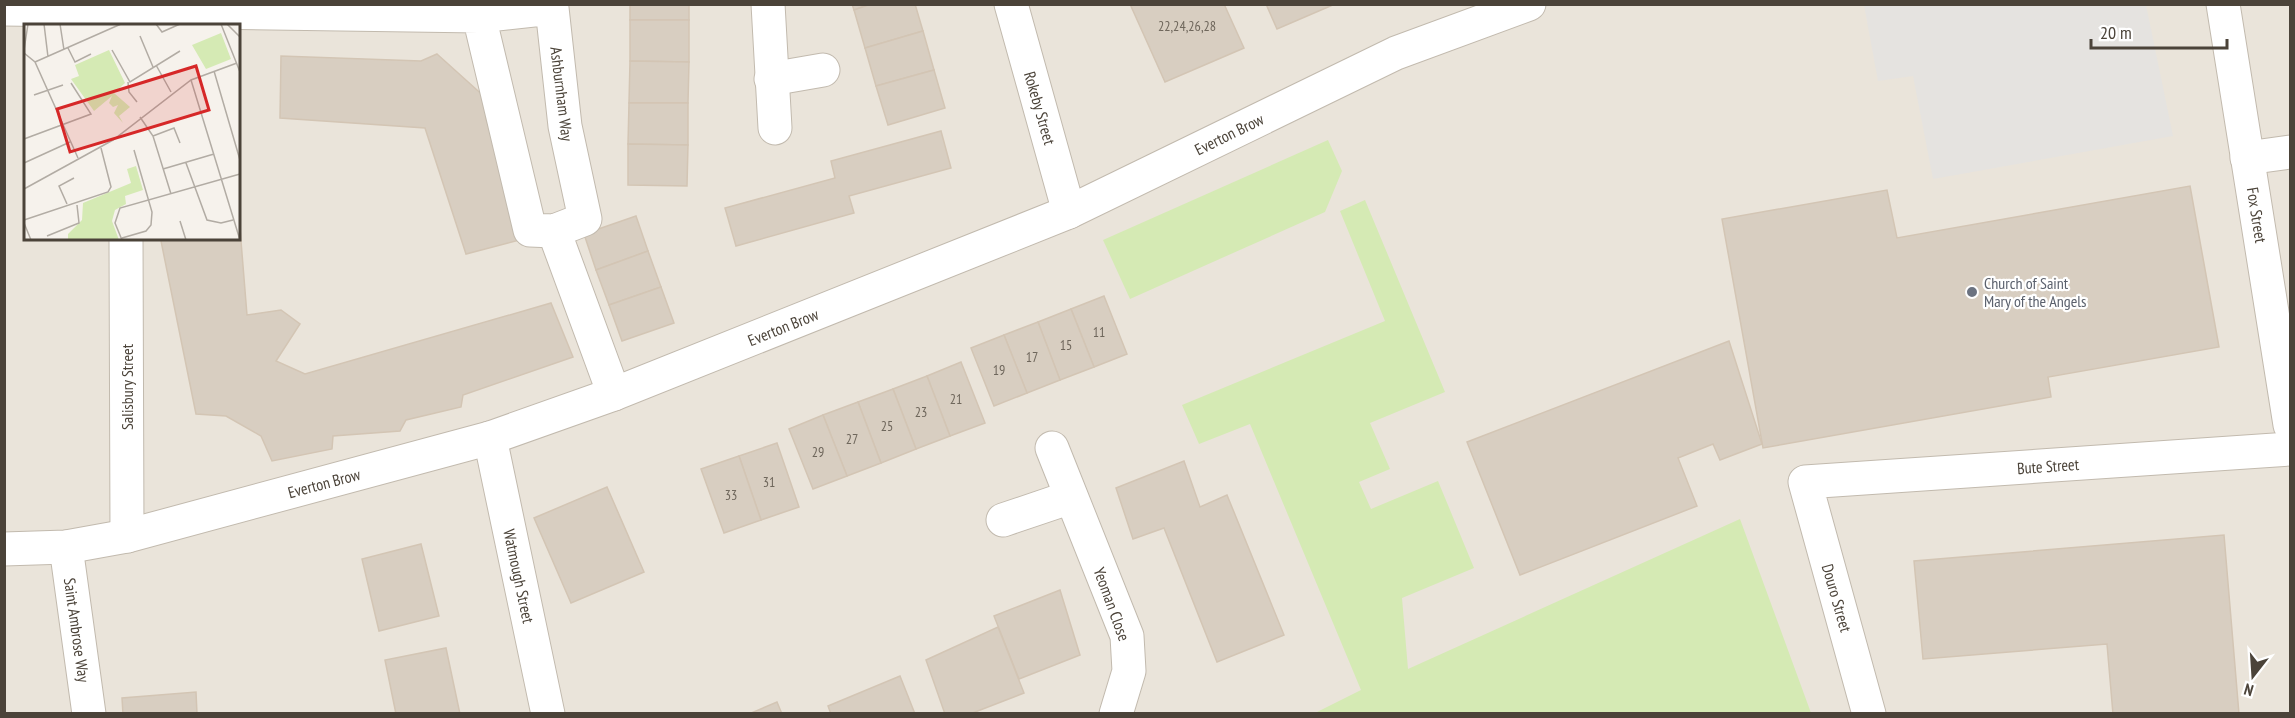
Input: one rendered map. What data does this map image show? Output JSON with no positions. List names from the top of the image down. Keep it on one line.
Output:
{"streets":{"street":["Ashburnham Way","Rokeby Street","Everton Brow","Fox Street","Salisbury Street","Bute Street","Watmough Street","Douro Street","Yeoman Close","Saint Ambrose Way"]},"crossings":[["Rokeby Street","Everton Brow"],["Everton Brow","Salisbury Street"],["Everton Brow","Watmough Street"],["Everton Brow","Saint Ambrose Way"],["Bute Street","Douro Street"]],"places":["Church of Saint Mary of the Angels"],"house_numbers":["22,24,26,28","11","15","17","19","21","23","25","27","29","31","33"],"scale_bar":"20 m","north":"bottom"}
